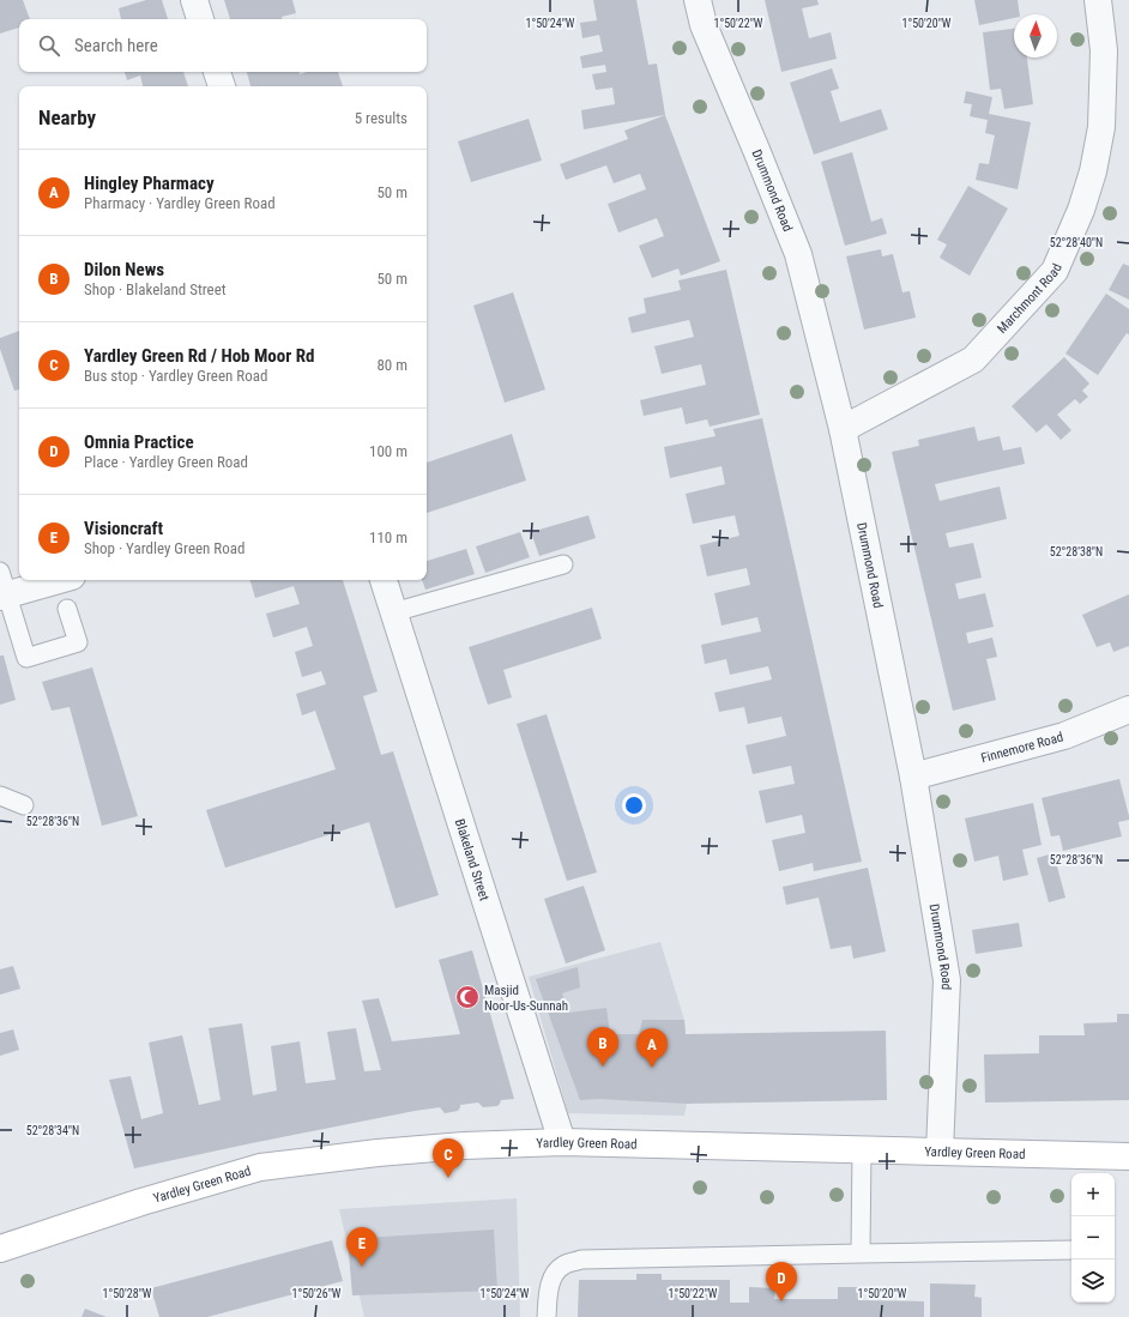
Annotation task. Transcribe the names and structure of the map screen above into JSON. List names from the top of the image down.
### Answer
{
  "streets": {
    "street": [
      "Drummond Road",
      "Marchmont Road",
      "Finnemore Road",
      "Blakeland Street",
      "Yardley Green Road"
    ]
  },
  "crossings": [
    ["Drummond Road", "Marchmont Road"],
    ["Drummond Road", "Finnemore Road"],
    ["Drummond Road", "Yardley Green Road"],
    ["Blakeland Street", "Yardley Green Road"]
  ],
  "places": {
    "mosque": ["Masjid Noor-Us-Sunnah"]
  },
  "north": "top",
  "page": {
    "search": "Search here",
    "heading": ["Nearby", "5 results"],
    "list": [
      {
        "mark": "A",
        "name": "Hingley Pharmacy",
        "note": "Pharmacy · Yardley Green Road",
        "value": "50 m"
      },
      {
        "mark": "B",
        "name": "Dilon News",
        "note": "Shop · Blakeland Street",
        "value": "50 m"
      },
      {
        "mark": "C",
        "name": "Yardley Green Rd / Hob Moor Rd",
        "note": "Bus stop · Yardley Green Road",
        "value": "80 m"
      },
      {
        "mark": "D",
        "name": "Omnia Practice",
        "note": "Place · Yardley Green Road",
        "value": "100 m"
      },
      {
        "mark": "E",
        "name": "Visioncraft",
        "note": "Shop · Yardley Green Road",
        "value": "110 m"
      }
    ],
    "pins": [
      "B",
      "A",
      "C",
      "E",
      "D"
    ],
    "map_buttons": ["+", "−"]
  },
  "coordinates": [
    "1°50'24\"W",
    "1°50'22\"W",
    "1°50'20\"W",
    "52°28'40\"N",
    "52°28'38\"N",
    "52°28'36\"N",
    "52°28'34\"N",
    "1°50'28\"W",
    "1°50'26\"W"
  ]
}
